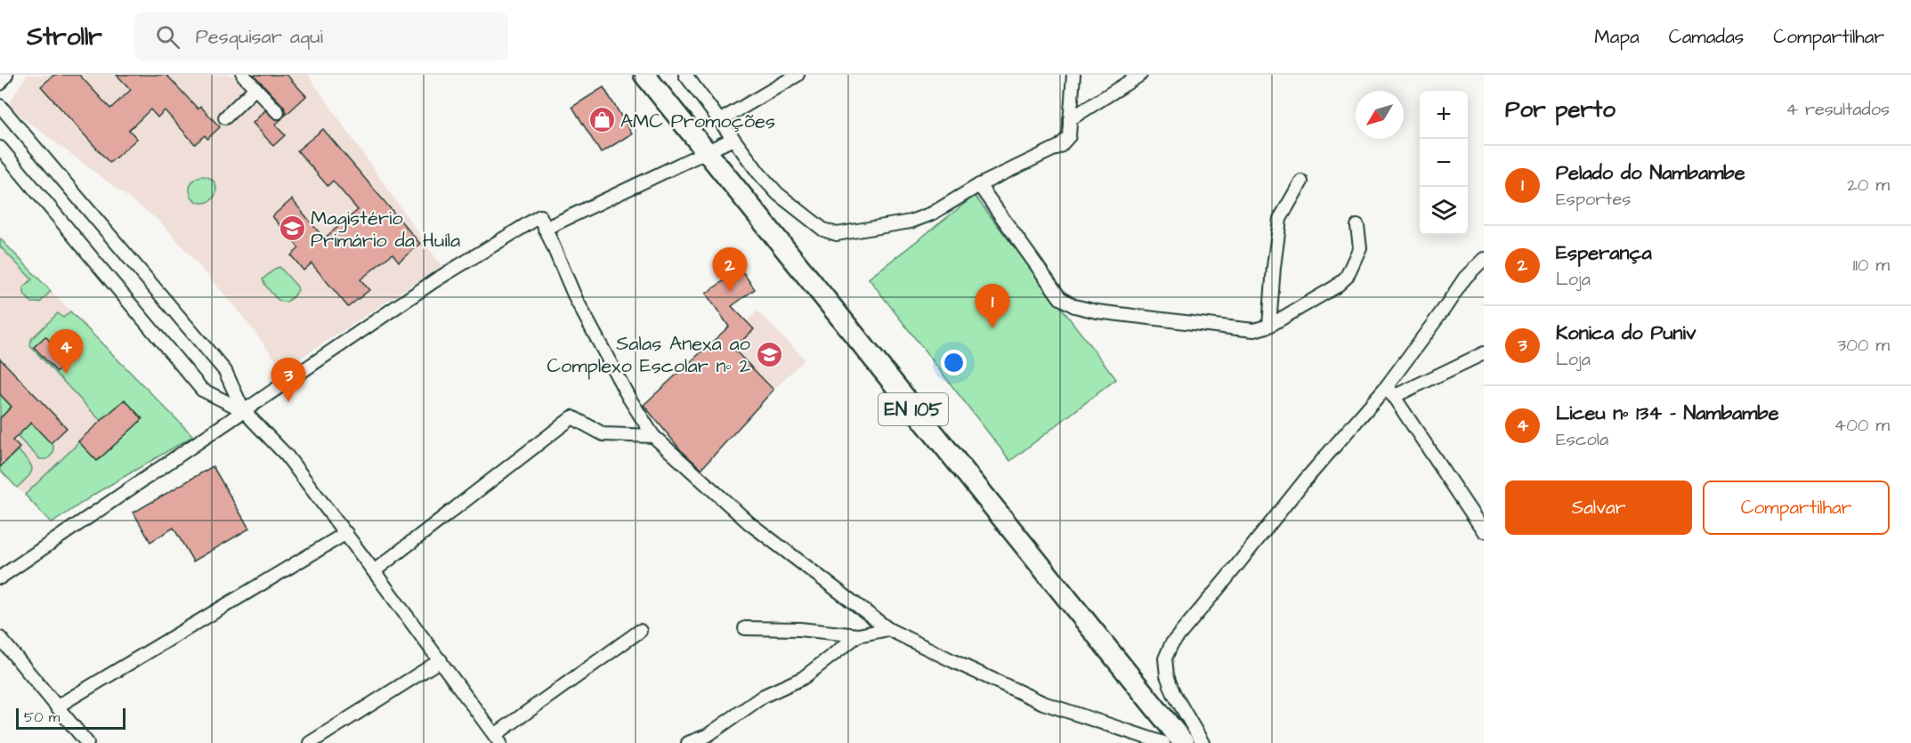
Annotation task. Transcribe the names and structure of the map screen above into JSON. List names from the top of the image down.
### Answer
{
  "streets": {
    "main road": ["EN 105"]
  },
  "places": {
    "shop": ["AMC Promoções"],
    "school or university": ["Magistério Primário da Huíla", "Salas Anexa ao Complexo Escolar nº 2"]
  },
  "scale_bar": "50 m",
  "north": "bottom left",
  "page": {
    "header": "Strollr",
    "search": "Pesquisar aqui",
    "nav": ["Mapa", "Camadas", "Compartilhar"],
    "heading": ["Por perto", "4 resultados"],
    "map_buttons": ["+", "−"],
    "list": [
      {
        "mark": "1",
        "name": "Pelado do Nambambe",
        "note": "Esportes",
        "value": "20 m"
      },
      {
        "mark": "2",
        "name": "Esperança",
        "note": "Loja",
        "value": "110 m"
      },
      {
        "mark": "3",
        "name": "Konica do Puniv",
        "note": "Loja",
        "value": "300 m"
      },
      {
        "mark": "4",
        "name": "Liceu nº 134 - Nambambe",
        "note": "Escola",
        "value": "400 m"
      }
    ],
    "pins": [
      "2",
      "1",
      "4",
      "3"
    ],
    "buttons": ["Salvar", "Compartilhar"],
    "scale": "50 m"
  }
}
